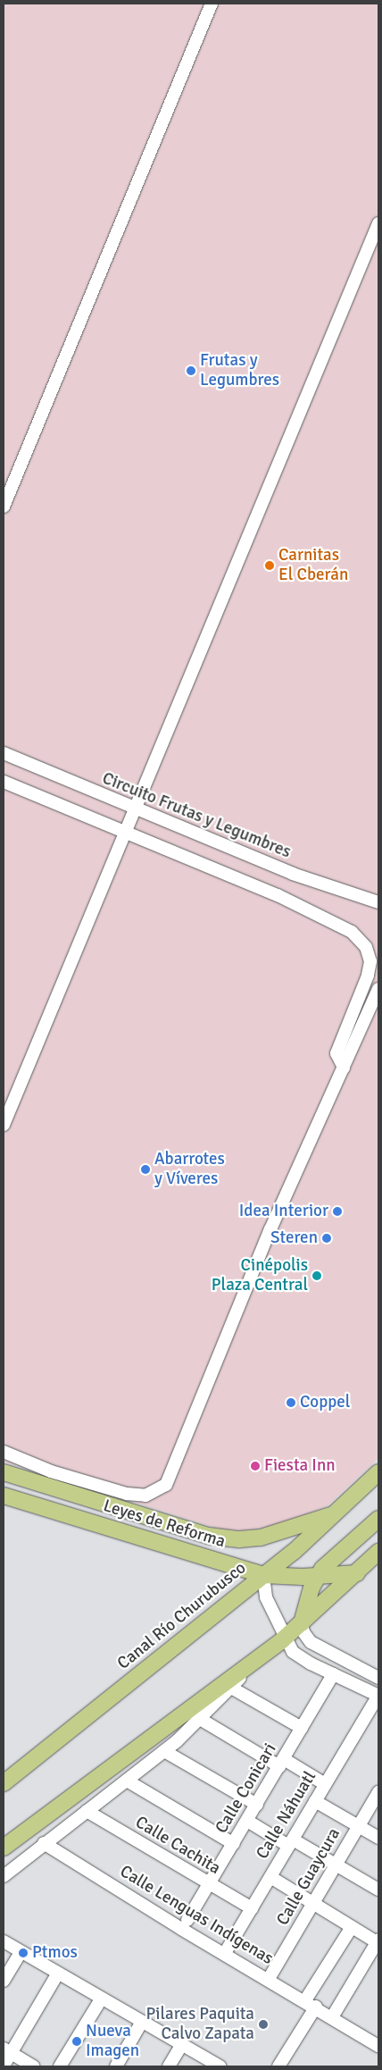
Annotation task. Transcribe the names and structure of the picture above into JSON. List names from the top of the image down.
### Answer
{
  "streets": {
    "main road": ["Leyes de Reforma", "Canal Río Churubusco"],
    "street": [
      "Circuito Frutas y Legumbres",
      "Calle Conicari",
      "Calle Náhuatl",
      "Calle Cachita",
      "Calle Guaycura",
      "Calle Lenguas Indígenas"
    ]
  },
  "crossings": [
    ["Leyes de Reforma", "Canal Río Churubusco"],
    ["Calle Conicari", "Calle Cachita"],
    ["Calle Náhuatl", "Calle Cachita"],
    ["Calle Náhuatl", "Calle Lenguas Indígenas"],
    ["Calle Guaycura", "Calle Lenguas Indígenas"]
  ],
  "places": [
    "Frutas y Legumbres",
    "Carnitas El Cberán",
    "Abarrotes y Víveres",
    "Idea Interior",
    "Steren",
    "Cinépolis Plaza Central",
    "Coppel",
    "Fiesta Inn",
    "Ptmos",
    "Pilares Paquita Calvo Zapata",
    "Nueva Imagen"
  ]
}
